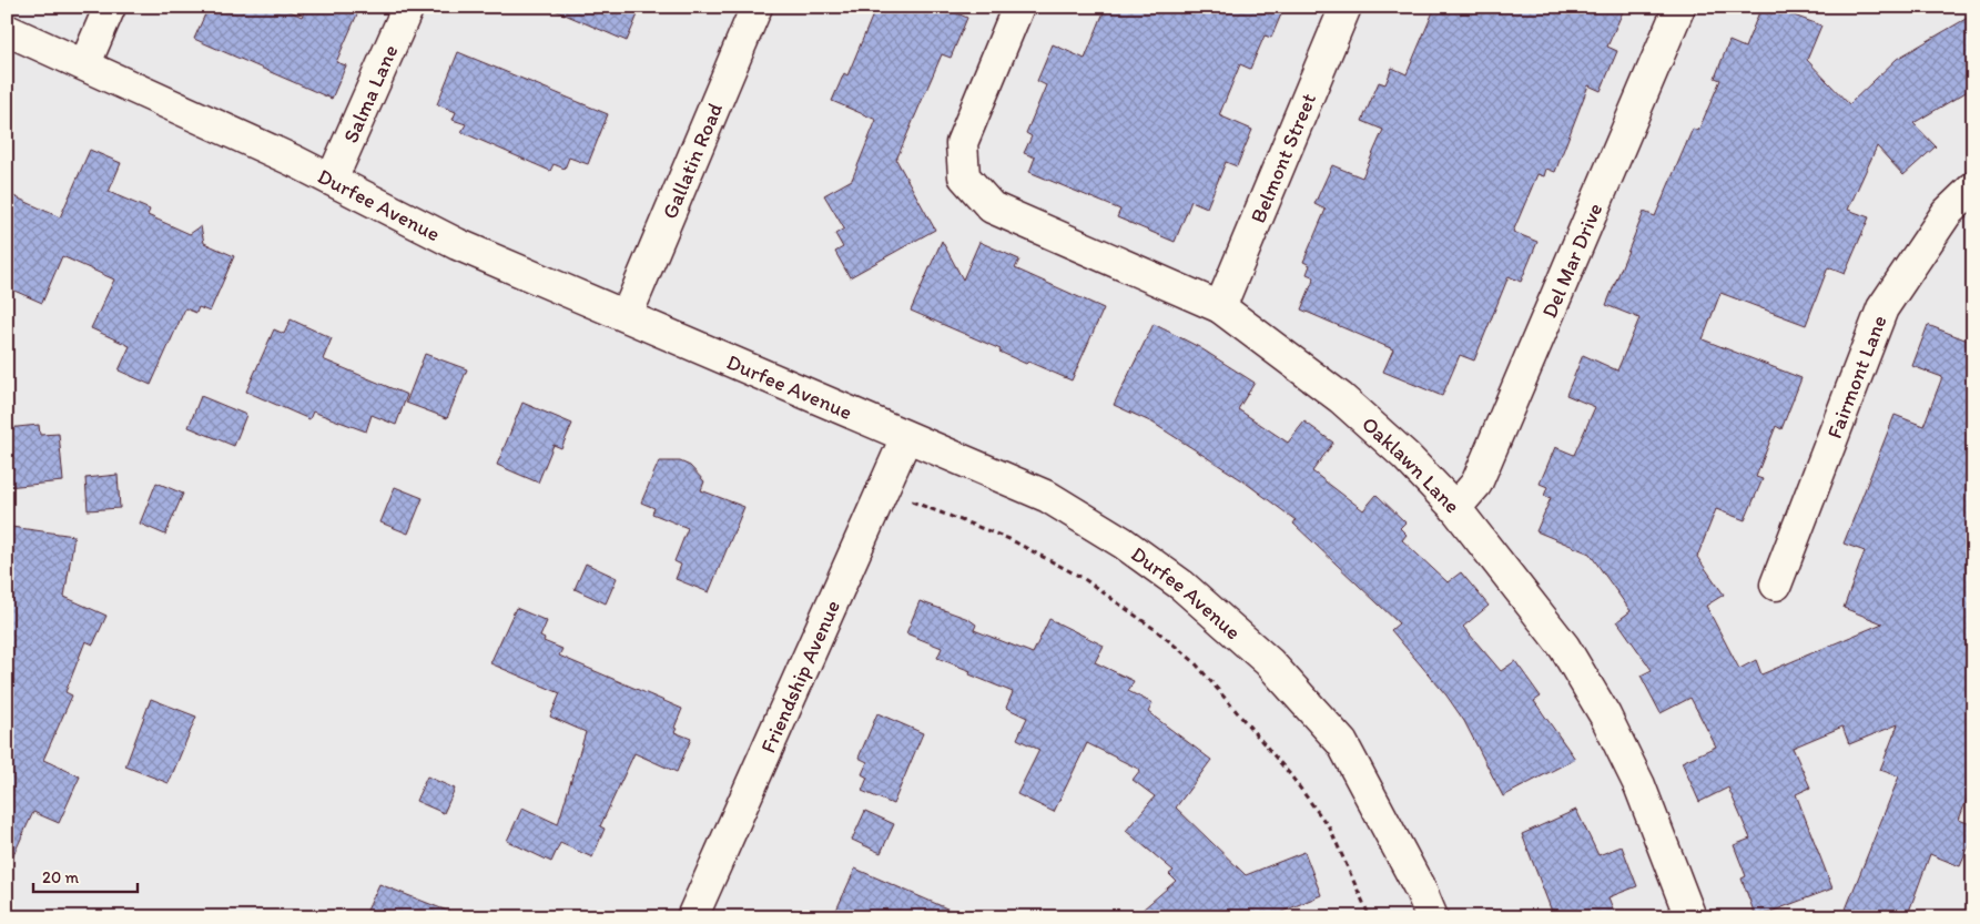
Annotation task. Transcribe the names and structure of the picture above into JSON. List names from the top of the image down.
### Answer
{
  "streets": {
    "street": [
      "Salma Lane",
      "Belmont Street",
      "Gallatin Road",
      "Durfee Avenue",
      "Del Mar Drive",
      "Fairmont Lane",
      "Oaklawn Lane",
      "Friendship Avenue"
    ]
  },
  "crossings": [
    ["Salma Lane", "Durfee Avenue"],
    ["Belmont Street", "Oaklawn Lane"],
    ["Gallatin Road", "Durfee Avenue"],
    ["Durfee Avenue", "Friendship Avenue"],
    ["Del Mar Drive", "Oaklawn Lane"]
  ],
  "scale_bar": "20 m"
}
